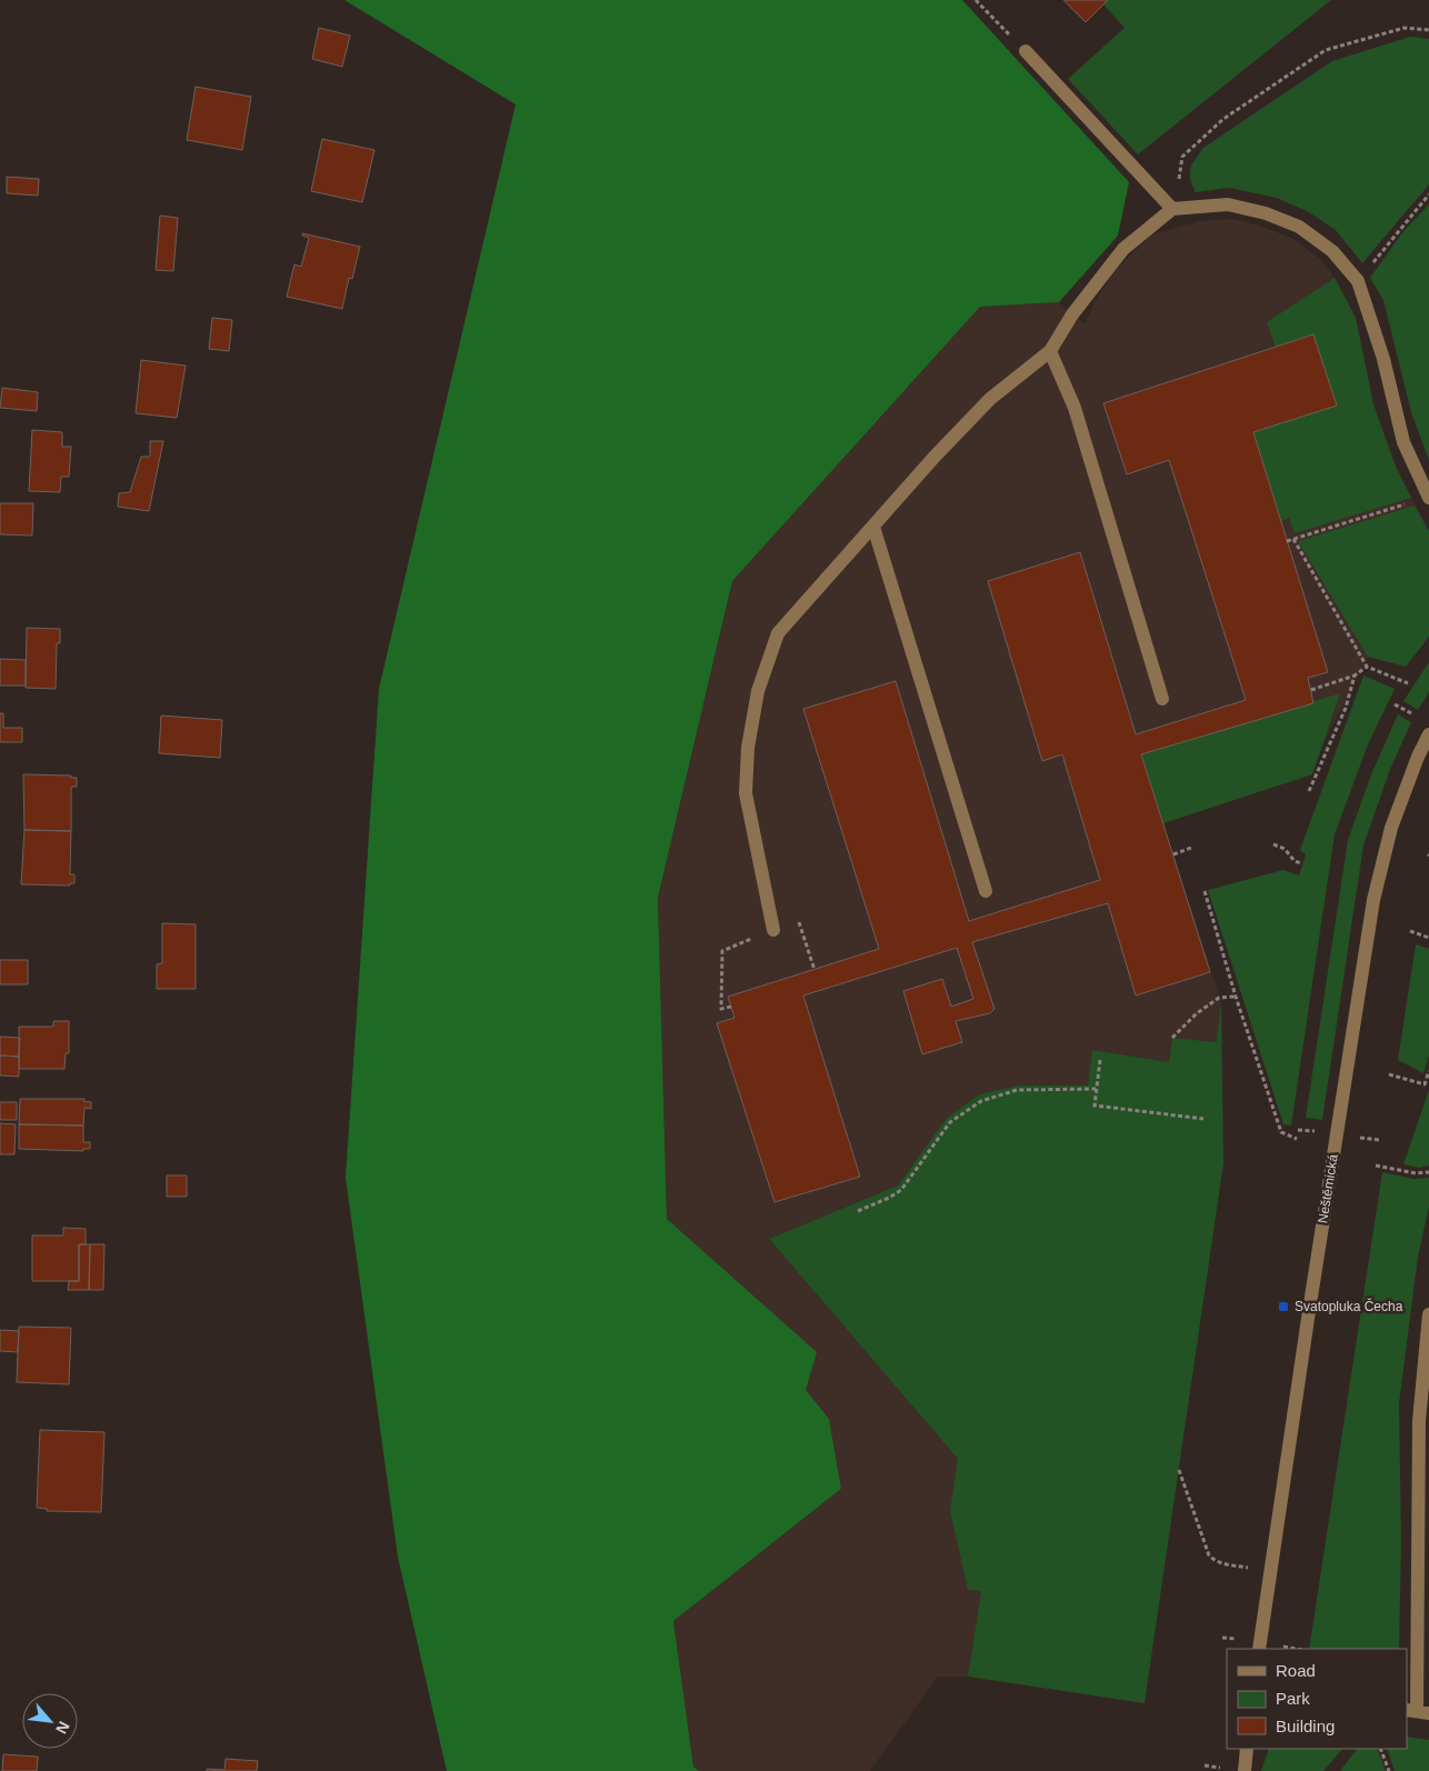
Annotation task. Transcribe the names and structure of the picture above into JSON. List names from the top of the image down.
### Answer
{
  "streets": {
    "street": ["Neštěmická"]
  },
  "places": {
    "transit": ["Svatopluka Čecha"]
  },
  "legend": ["Road", "Park", "Building"],
  "north": "bottom right"
}
